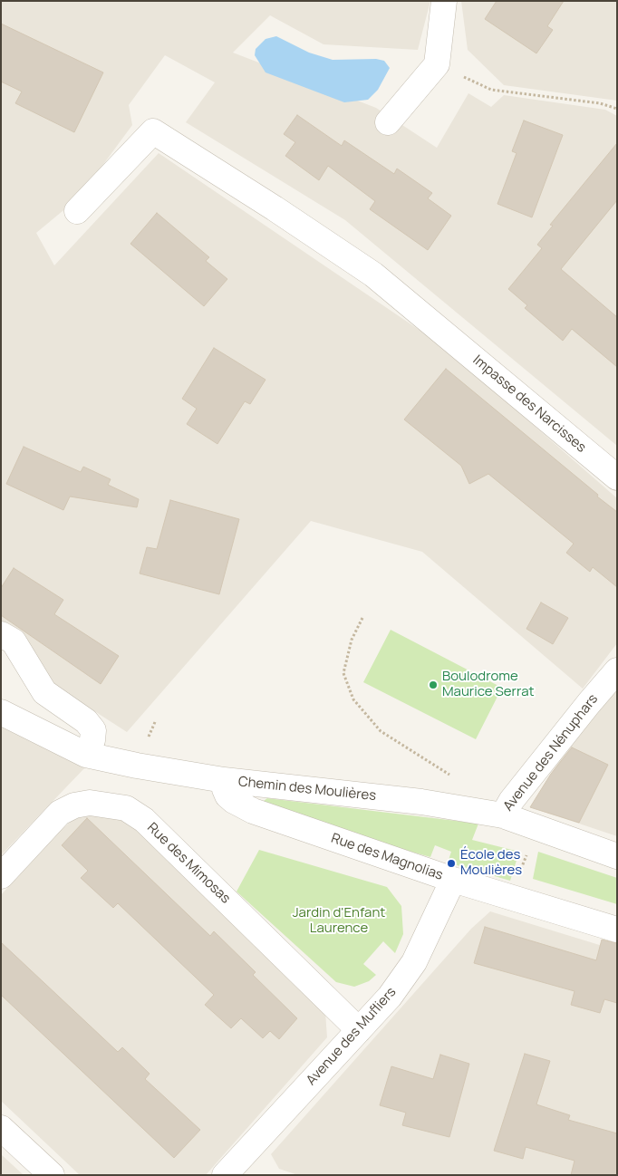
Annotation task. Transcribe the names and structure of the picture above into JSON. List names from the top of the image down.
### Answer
{
  "streets": {
    "street": [
      "Impasse des Narcisses",
      "Avenue des Nénuphars",
      "Chemin des Moulières",
      "Rue des Magnolias",
      "Rue des Mimosas",
      "Avenue des Mufliers"
    ]
  },
  "crossings": [
    ["Avenue des Nénuphars", "Chemin des Moulières"],
    ["Chemin des Moulières", "Rue des Magnolias"],
    ["Rue des Magnolias", "Avenue des Mufliers"],
    ["Rue des Mimosas", "Avenue des Mufliers"]
  ],
  "parks": ["Jardin d'Enfant Laurence"],
  "places": ["Boulodrome Maurice Serrat", "École des Moulières"]
}
